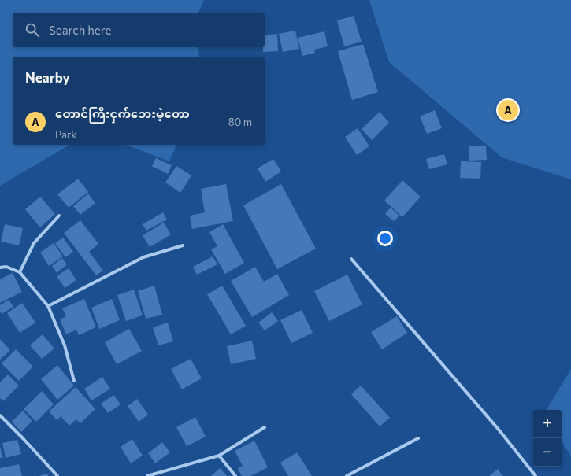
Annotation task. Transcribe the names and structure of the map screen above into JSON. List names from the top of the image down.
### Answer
{
  "page": {
    "search": "Search here",
    "heading": "Nearby",
    "list": [
      {
        "mark": "A",
        "name": "တောင်ကြီးငှက်ဘေးမဲ့တော",
        "note": "Park",
        "value": "80 m"
      }
    ],
    "pins": "A",
    "map_buttons": ["+", "−"]
  }
}
